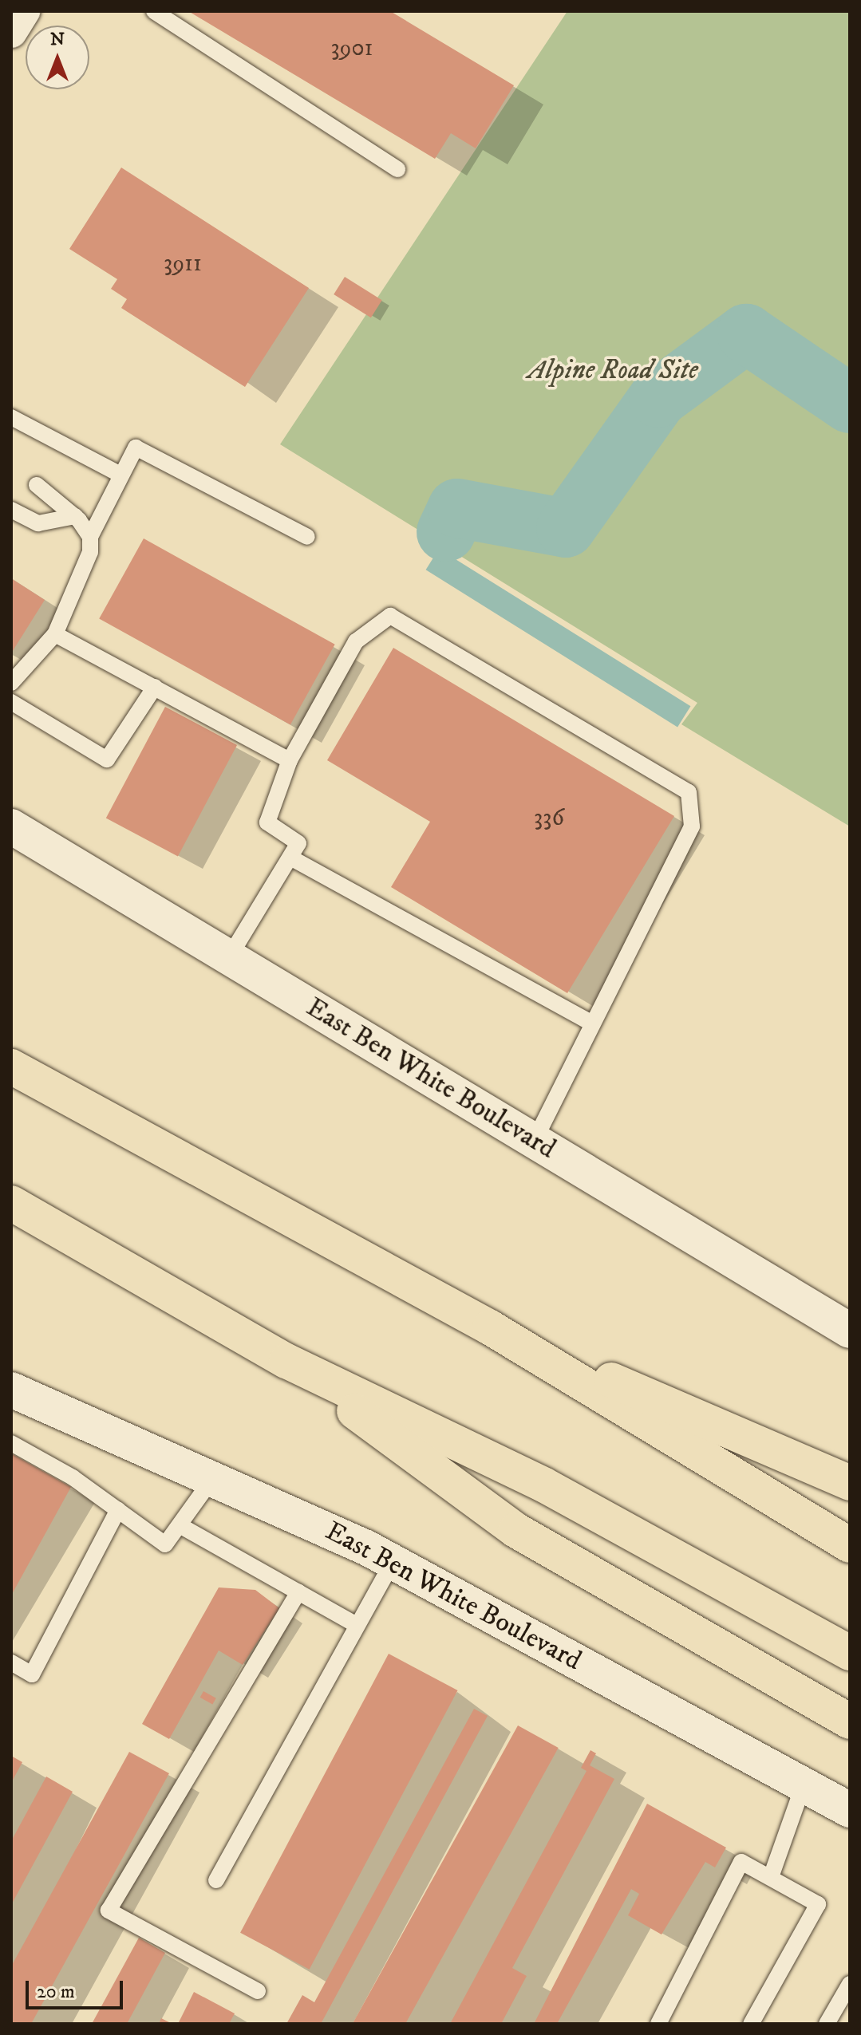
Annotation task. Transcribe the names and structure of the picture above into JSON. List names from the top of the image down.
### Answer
{
  "streets": {
    "main road": ["East Ben White Boulevard"]
  },
  "parks": ["Alpine Road Site"],
  "house_numbers": ["3901", "3911", "336"],
  "scale_bar": "20 m",
  "north": "top"
}
